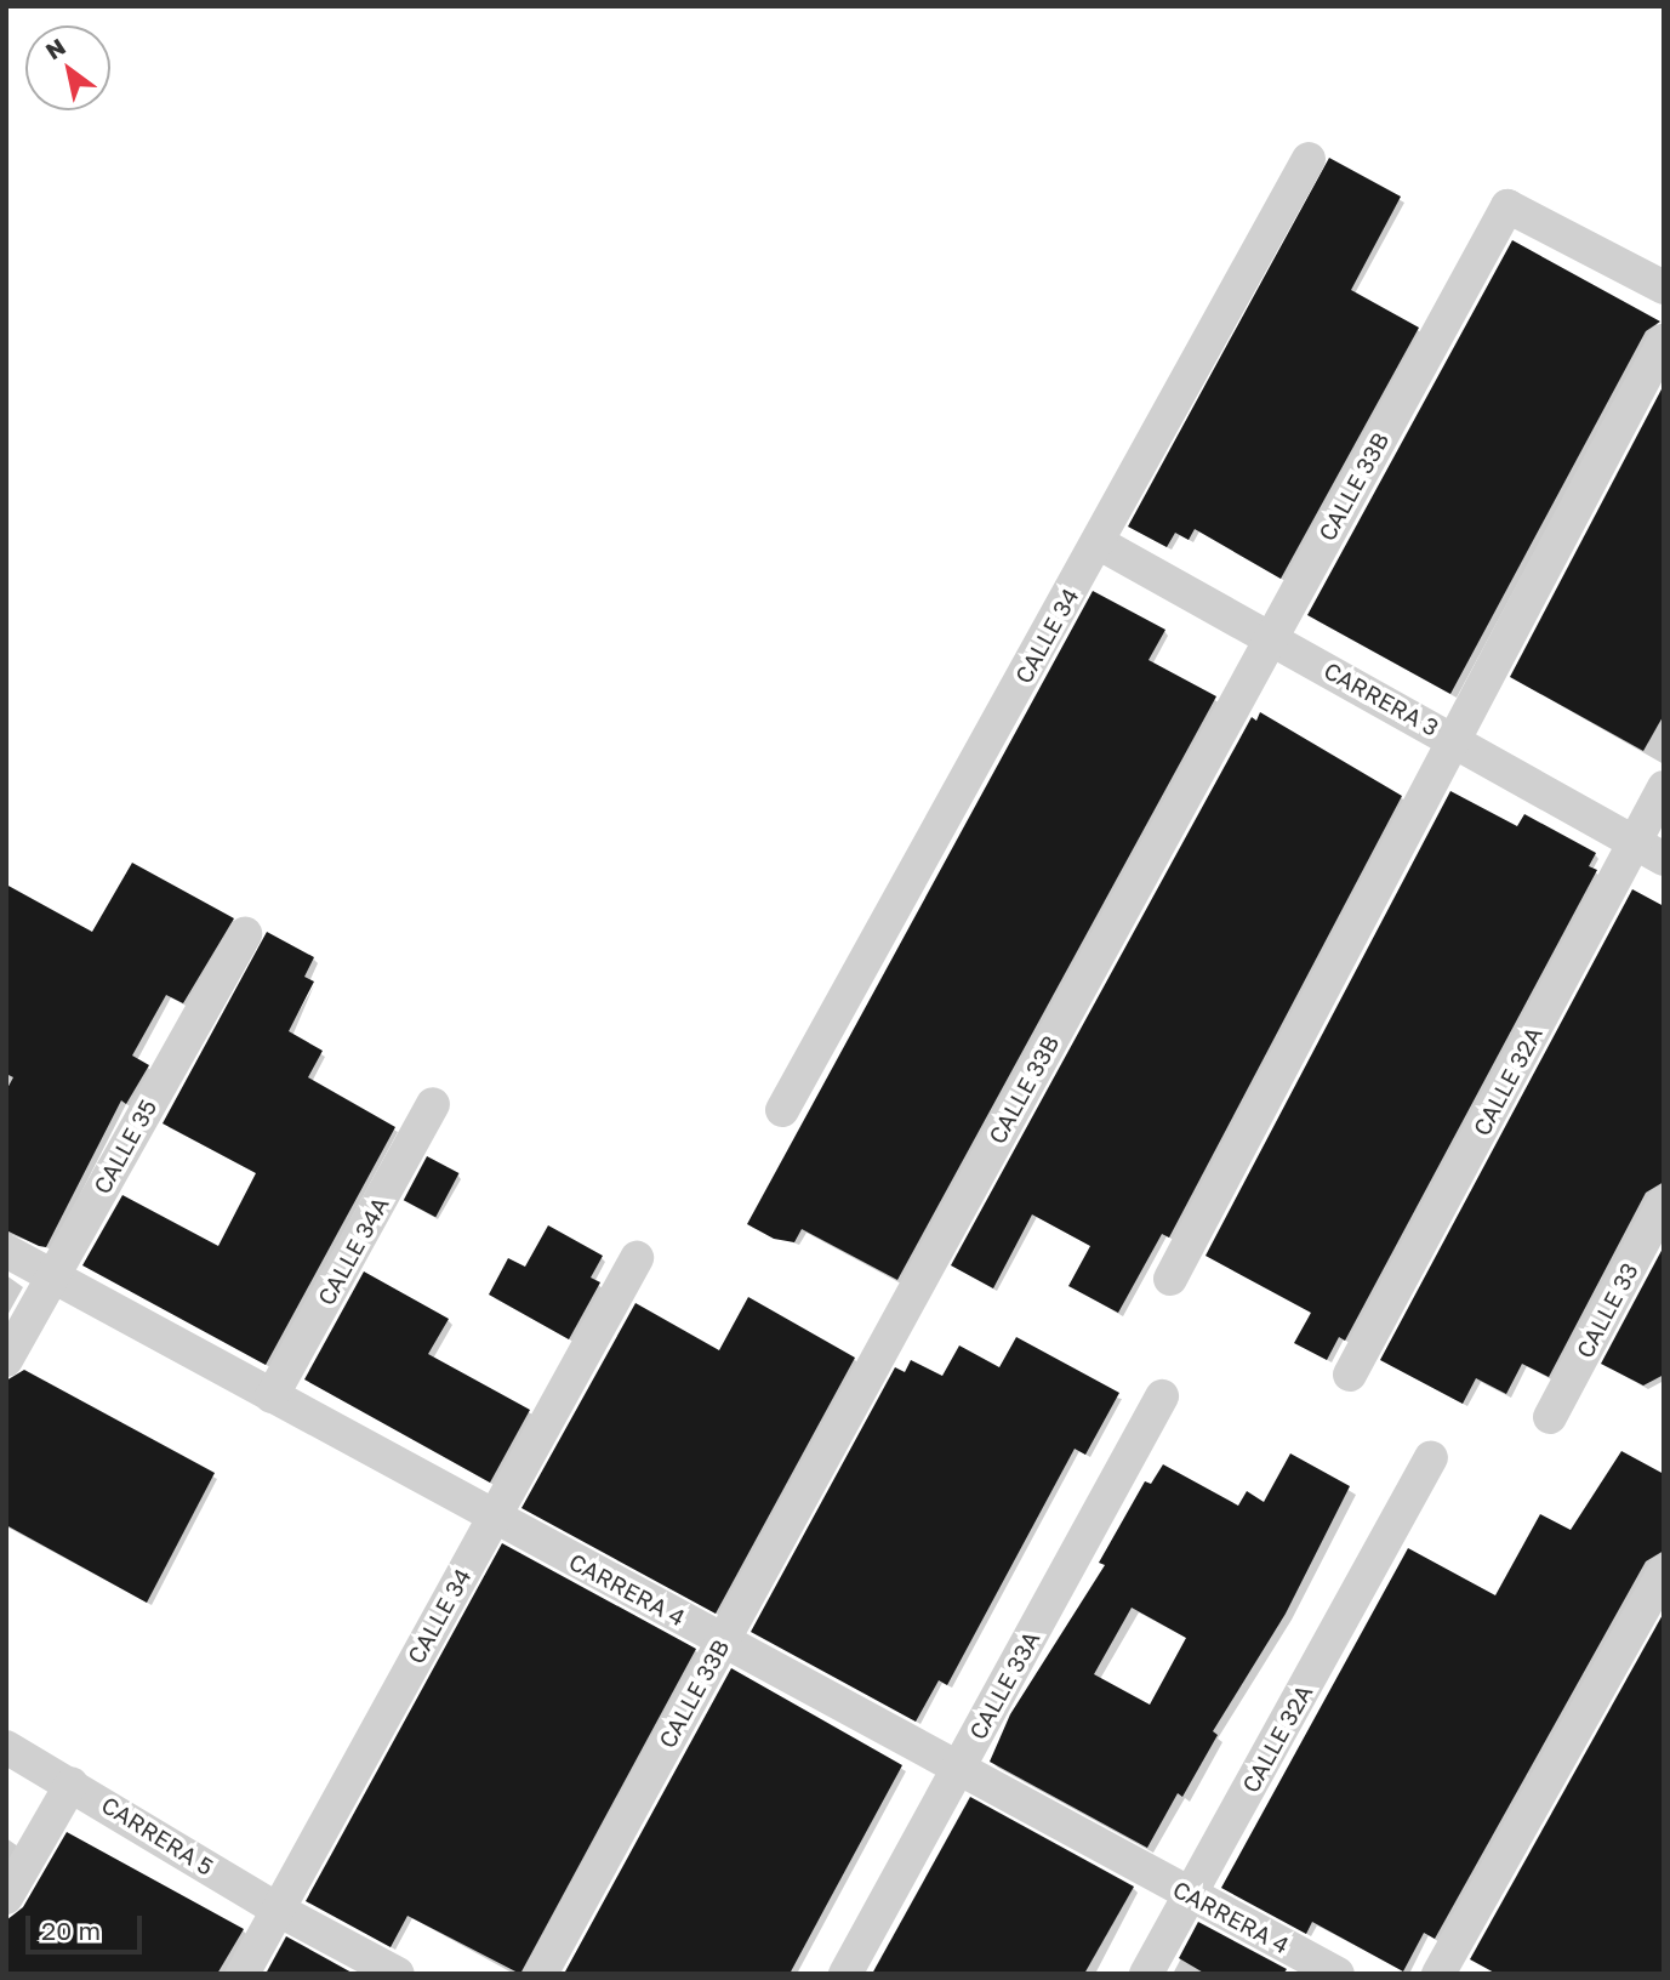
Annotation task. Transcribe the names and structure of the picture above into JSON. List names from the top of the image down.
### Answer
{
  "streets": {
    "street": [
      "CALLE 33B",
      "CALLE 34",
      "CARRERA 3",
      "CALLE 32A",
      "CALLE 35",
      "CALLE 34A",
      "CALLE 33",
      "CARRERA 4",
      "CALLE 33A",
      "CARRERA 5"
    ]
  },
  "crossings": [
    ["CALLE 33B", "CARRERA 3"],
    ["CALLE 33B", "CARRERA 4"],
    ["CALLE 34", "CARRERA 3"],
    ["CALLE 34", "CARRERA 4"],
    ["CALLE 34", "CARRERA 5"],
    ["CARRERA 3", "CALLE 32A"],
    ["CALLE 32A", "CARRERA 4"],
    ["CALLE 35", "CARRERA 4"],
    ["CALLE 34A", "CARRERA 4"],
    ["CARRERA 4", "CALLE 33A"]
  ],
  "scale_bar": "20 m",
  "north": "top left"
}
